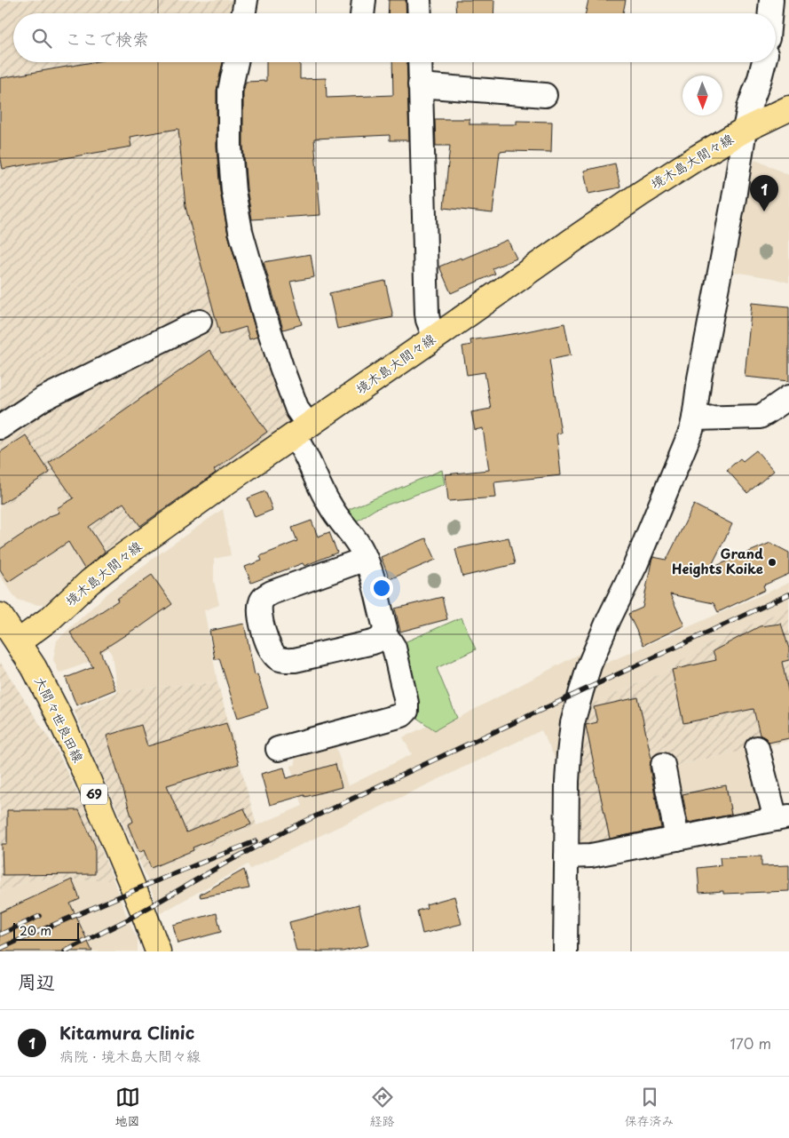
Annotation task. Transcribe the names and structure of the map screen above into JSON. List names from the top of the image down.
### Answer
{
  "streets": {
    "main road": ["境木島大間々線", "大間々世良田線", "69"]
  },
  "crossings": [
    ["境木島大間々線", "大間々世良田線"]
  ],
  "places": ["Grand Heights Koike"],
  "scale_bar": "20 m",
  "north": "bottom",
  "page": {
    "search": "ここで検索",
    "pins": "1",
    "scale": "20 m",
    "heading": "周辺",
    "list": [
      {
        "mark": "1",
        "name": "Kitamura Clinic",
        "note": "病院 · 境木島大間々線",
        "value": "170 m"
      }
    ],
    "nav": ["地図", "経路", "保存済み"]
  }
}
